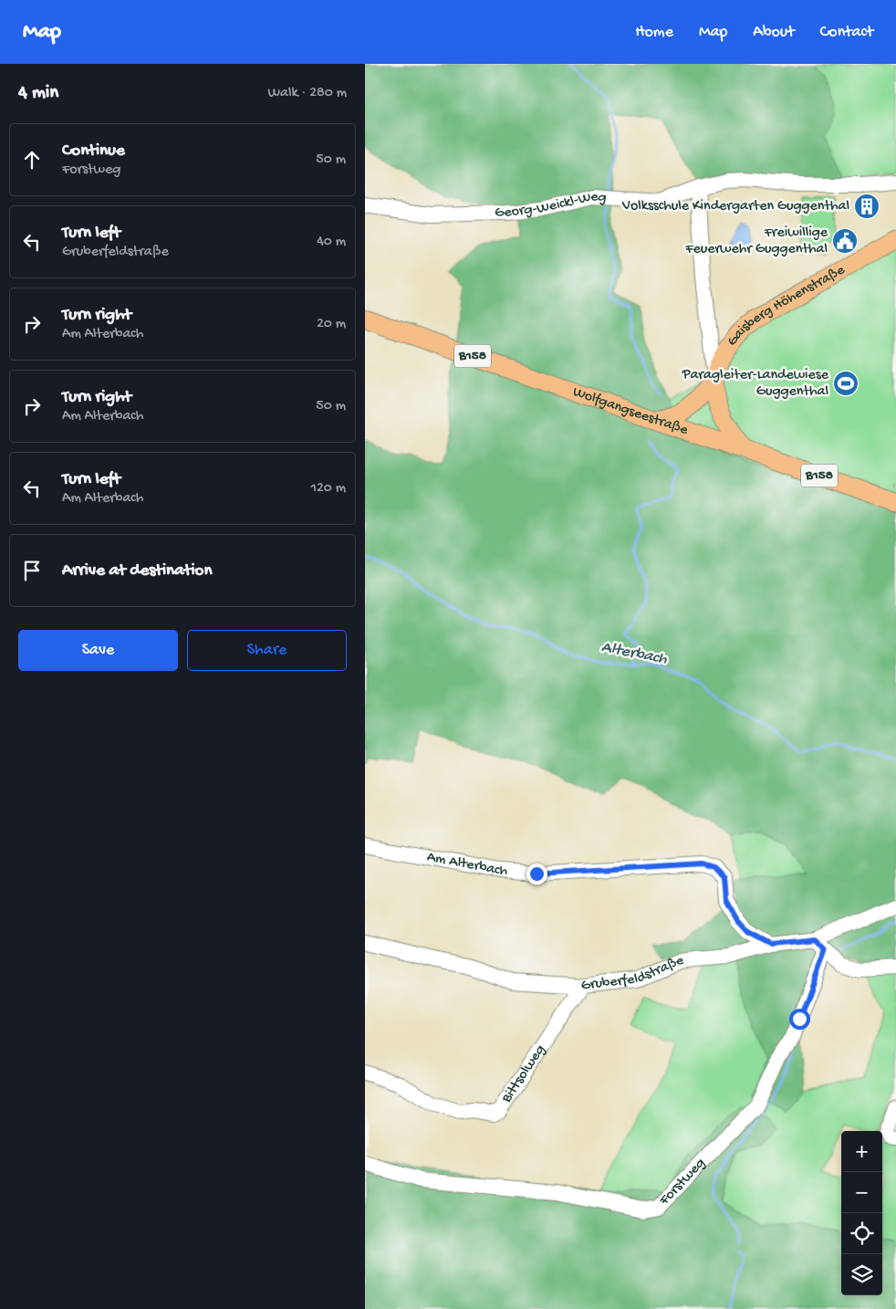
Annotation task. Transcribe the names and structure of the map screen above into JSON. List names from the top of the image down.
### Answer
{
  "streets": {
    "main road": ["Gaisberg Höhenstraße", "B158", "Wolfgangseestraße"],
    "street": [
      "Georg-Weickl-Weg",
      "Am Alterbach",
      "Gruberfeldstraße",
      "Bittsolweg",
      "Forstweg"
    ]
  },
  "crossings": [
    ["Am Alterbach", "Gruberfeldstraße"],
    ["Gruberfeldstraße", "Bittsolweg"],
    ["Gruberfeldstraße", "Forstweg"]
  ],
  "water": ["Alterbach"],
  "places": {
    "building": ["Volksschule Kindergarten Guggenthal"],
    "public building": ["Freiwillige Feuerwehr Guggenthal"],
    "sports": ["Paragleiter-Landewiese Guggenthal"]
  },
  "page": {
    "header": "Map",
    "nav": [
      "Home",
      "Map",
      "About",
      "Contact"
    ],
    "heading": ["4 min", "Walk · 280 m"],
    "list": [
      ["Continue", "Forstweg", "50 m"],
      ["Turn left", "Gruberfeldstraße", "40 m"],
      ["Turn right", "Am Alterbach", "20 m"],
      ["Turn right", "Am Alterbach", "50 m"],
      ["Turn left", "Am Alterbach", "120 m"],
      "Arrive at destination"
    ],
    "buttons": ["Save", "Share"],
    "map_buttons": ["+", "−"]
  }
}
